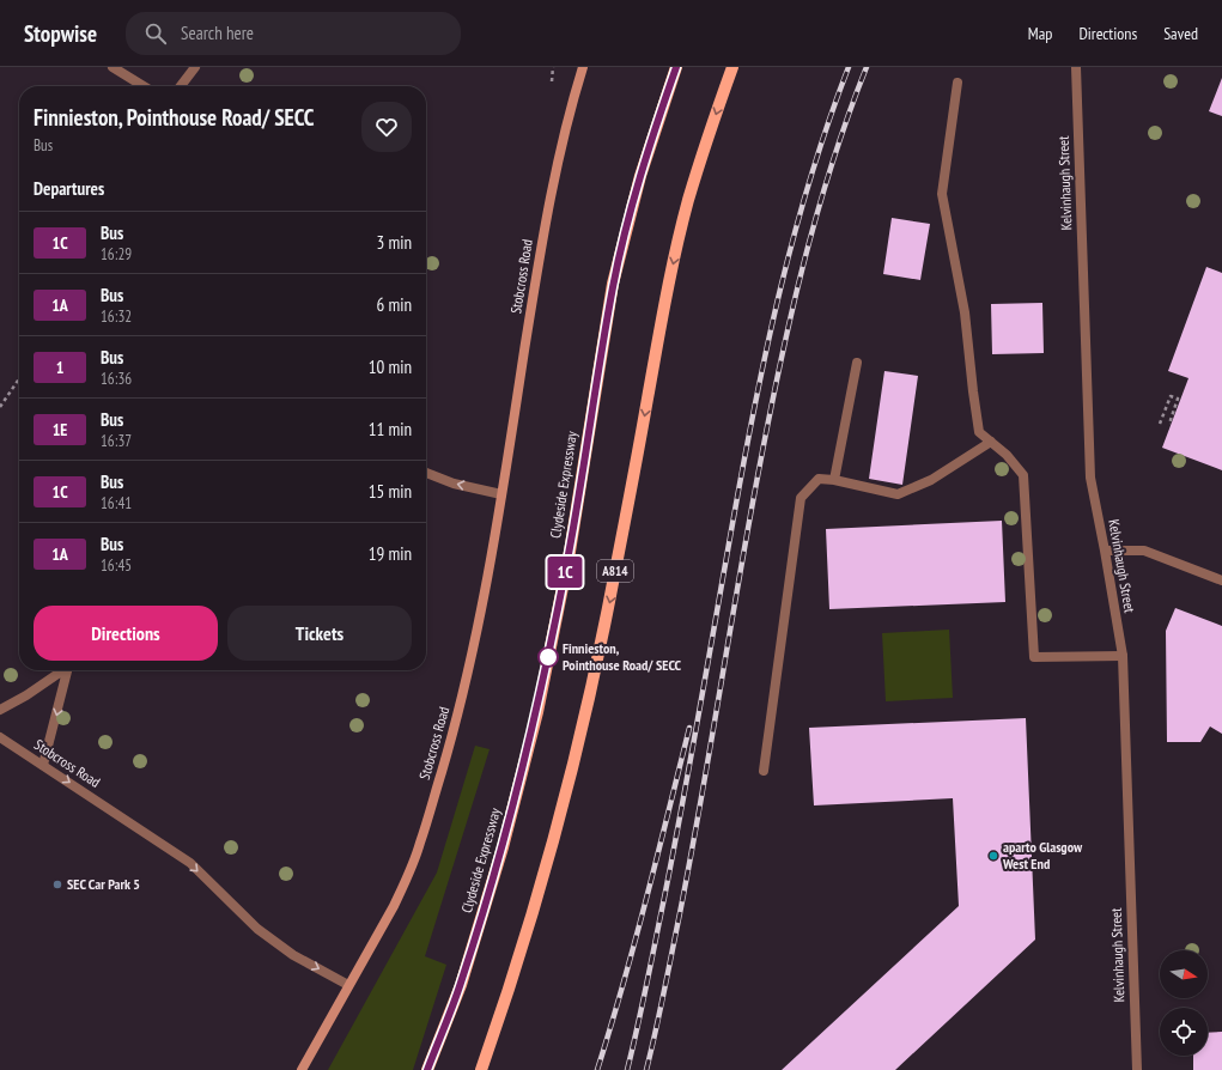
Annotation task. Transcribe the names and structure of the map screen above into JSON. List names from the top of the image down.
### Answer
{
  "streets": {
    "main road": ["Clydeside Expressway", "A814"],
    "street": ["Kelvinhaugh Street", "Stobcross Road"]
  },
  "places": ["Finnieston, Pointhouse Road/ SECC", "aparto Glasgow West End", "SEC Car Park 5"],
  "lines": ["bus line 1C"],
  "north": "right",
  "page": {
    "header": "Stopwise",
    "search": "Search here",
    "nav": ["Map", "Directions", "Saved"],
    "on_map": "1C",
    "heading": [
      ["Finnieston, Pointhouse Road/ SECC", "Bus"],
      "Departures"
    ],
    "list": [
      {
        "mark": "1C",
        "name": "Bus",
        "note": "16:29",
        "value": "3 min"
      },
      {
        "mark": "1A",
        "name": "Bus",
        "note": "16:32",
        "value": "6 min"
      },
      {
        "mark": "1",
        "name": "Bus",
        "note": "16:36",
        "value": "10 min"
      },
      {
        "mark": "1E",
        "name": "Bus",
        "note": "16:37",
        "value": "11 min"
      },
      {
        "mark": "1C",
        "name": "Bus",
        "note": "16:41",
        "value": "15 min"
      },
      {
        "mark": "1A",
        "name": "Bus",
        "note": "16:45",
        "value": "19 min"
      }
    ],
    "buttons": ["Directions", "Tickets"]
  }
}
